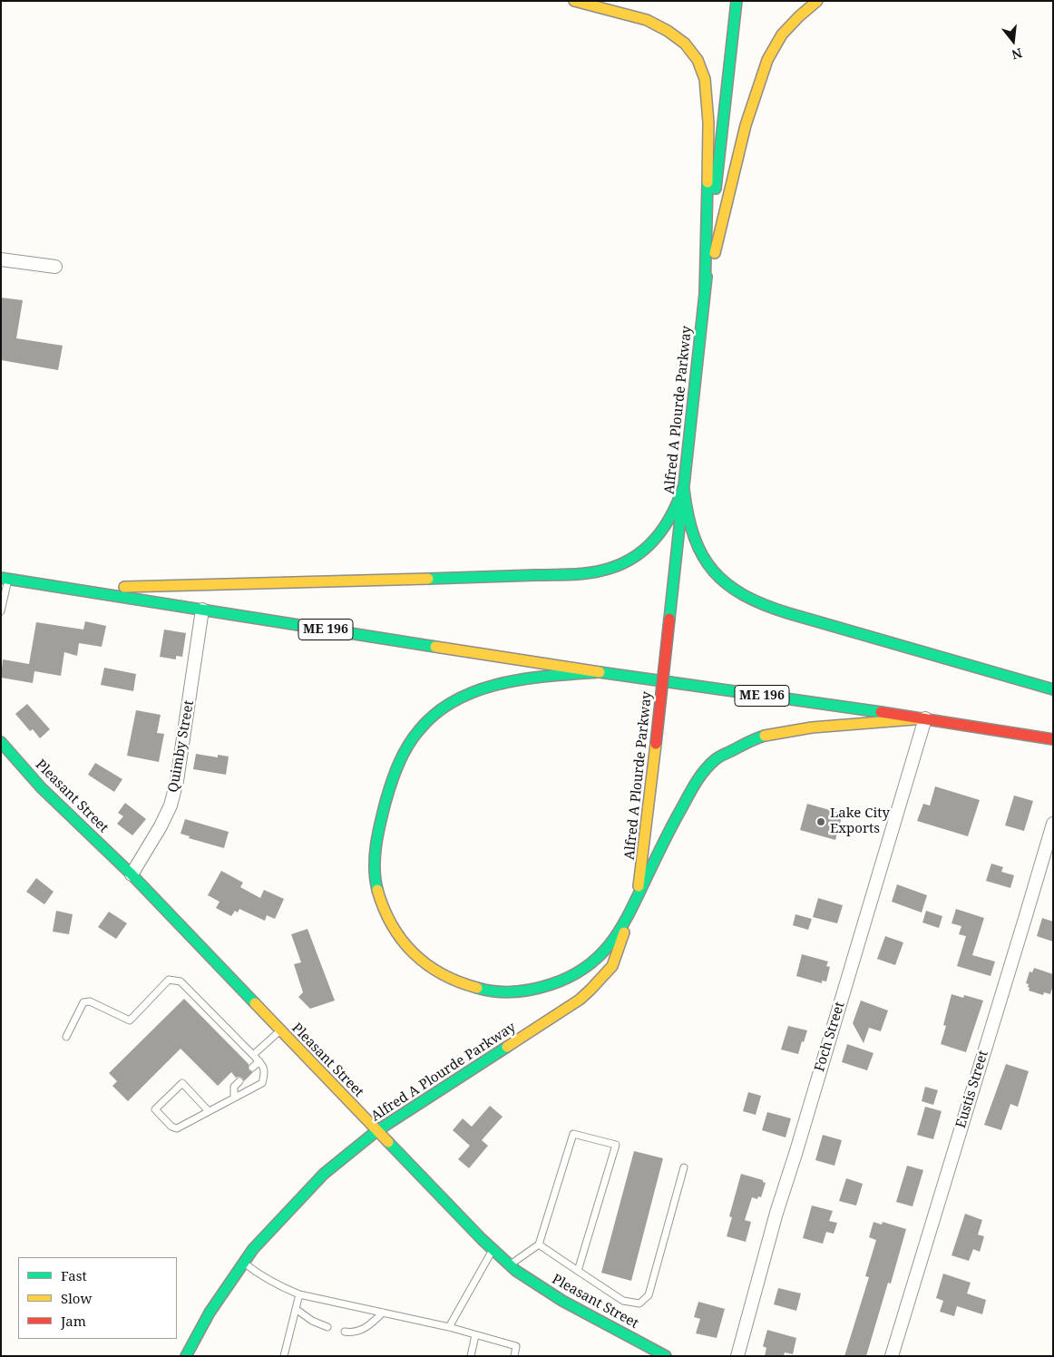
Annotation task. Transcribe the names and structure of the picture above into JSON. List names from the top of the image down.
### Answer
{
  "streets": {
    "main road": ["Alfred A Plourde Parkway", "ME 196", "Pleasant Street"],
    "street": ["Quimby Street", "Foch Street", "Eustis Street"]
  },
  "crossings": [
    ["Alfred A Plourde Parkway", "Pleasant Street"],
    ["ME 196", "Quimby Street"],
    ["ME 196", "Foch Street"],
    ["Quimby Street", "Pleasant Street"]
  ],
  "places": ["Lake City Exports"],
  "legend": ["Fast", "Slow", "Jam"],
  "north": "bottom"
}
